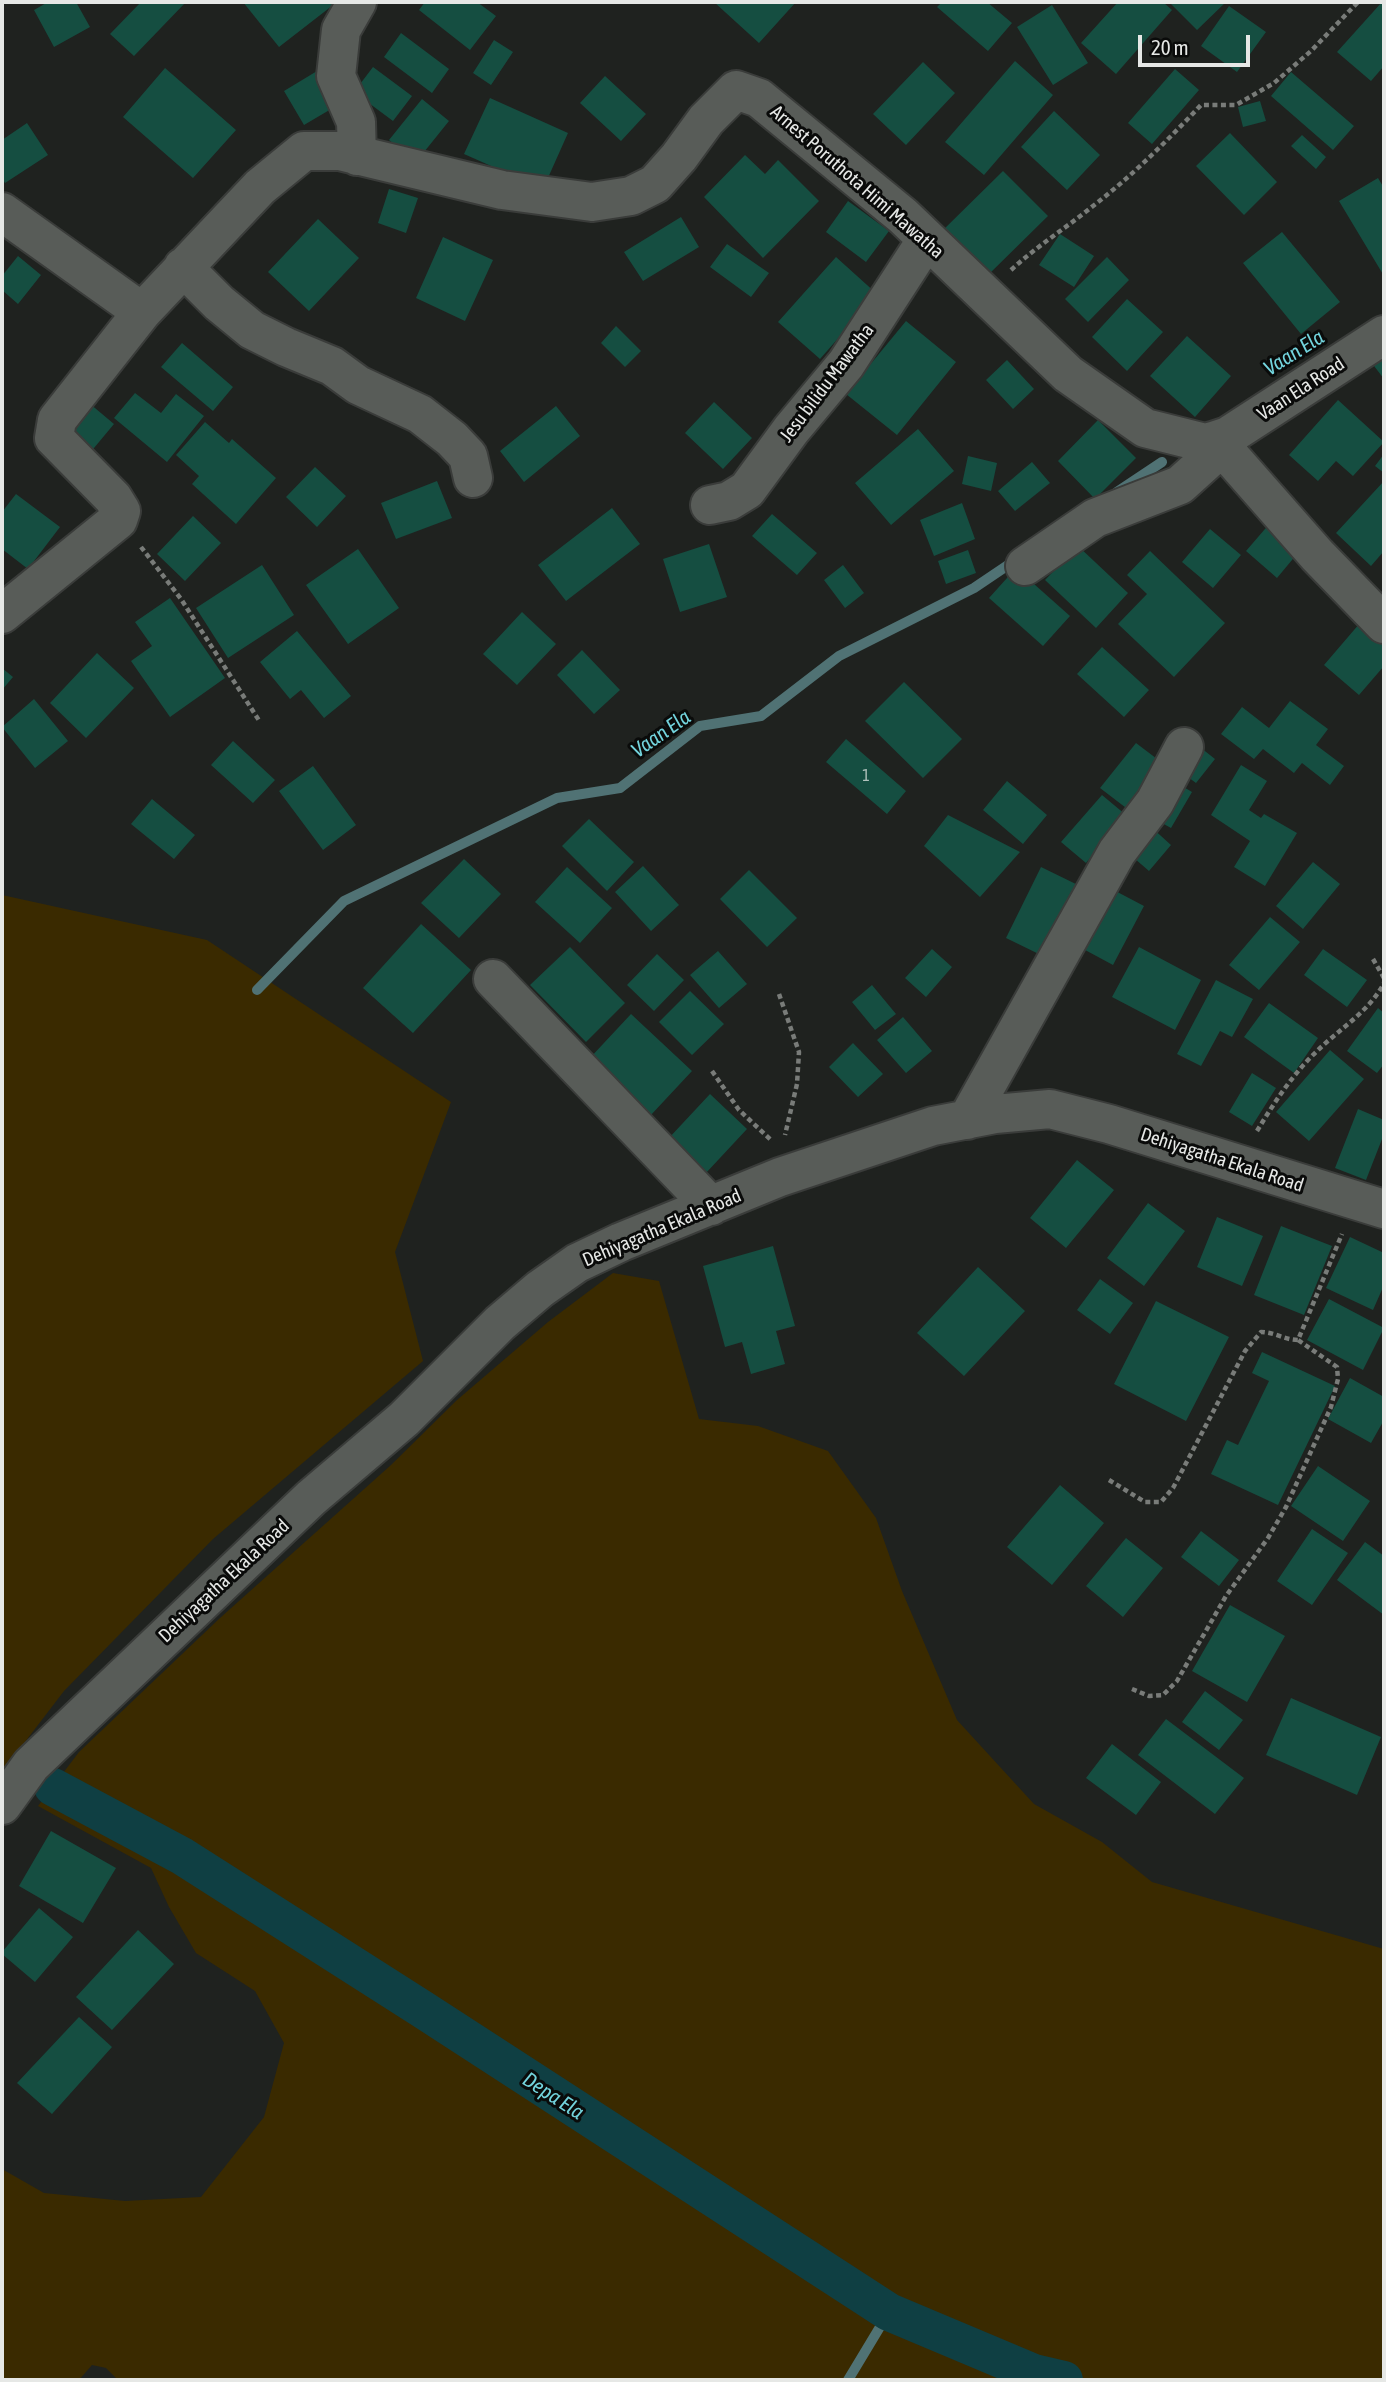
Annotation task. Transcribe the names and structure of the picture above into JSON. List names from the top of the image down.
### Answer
{
  "streets": {
    "street": [
      "Arnest Poruthota Himi Mawatha",
      "Jesu bilidu Mawatha",
      "Vaan Ela Road",
      "Dehiyagatha Ekala Road"
    ]
  },
  "crossings": [
    ["Arnest Poruthota Himi Mawatha", "Jesu bilidu Mawatha"],
    ["Arnest Poruthota Himi Mawatha", "Vaan Ela Road"]
  ],
  "water": ["Vaan Ela", "Depa Ela"],
  "house_numbers": ["1"],
  "scale_bar": "20 m"
}
